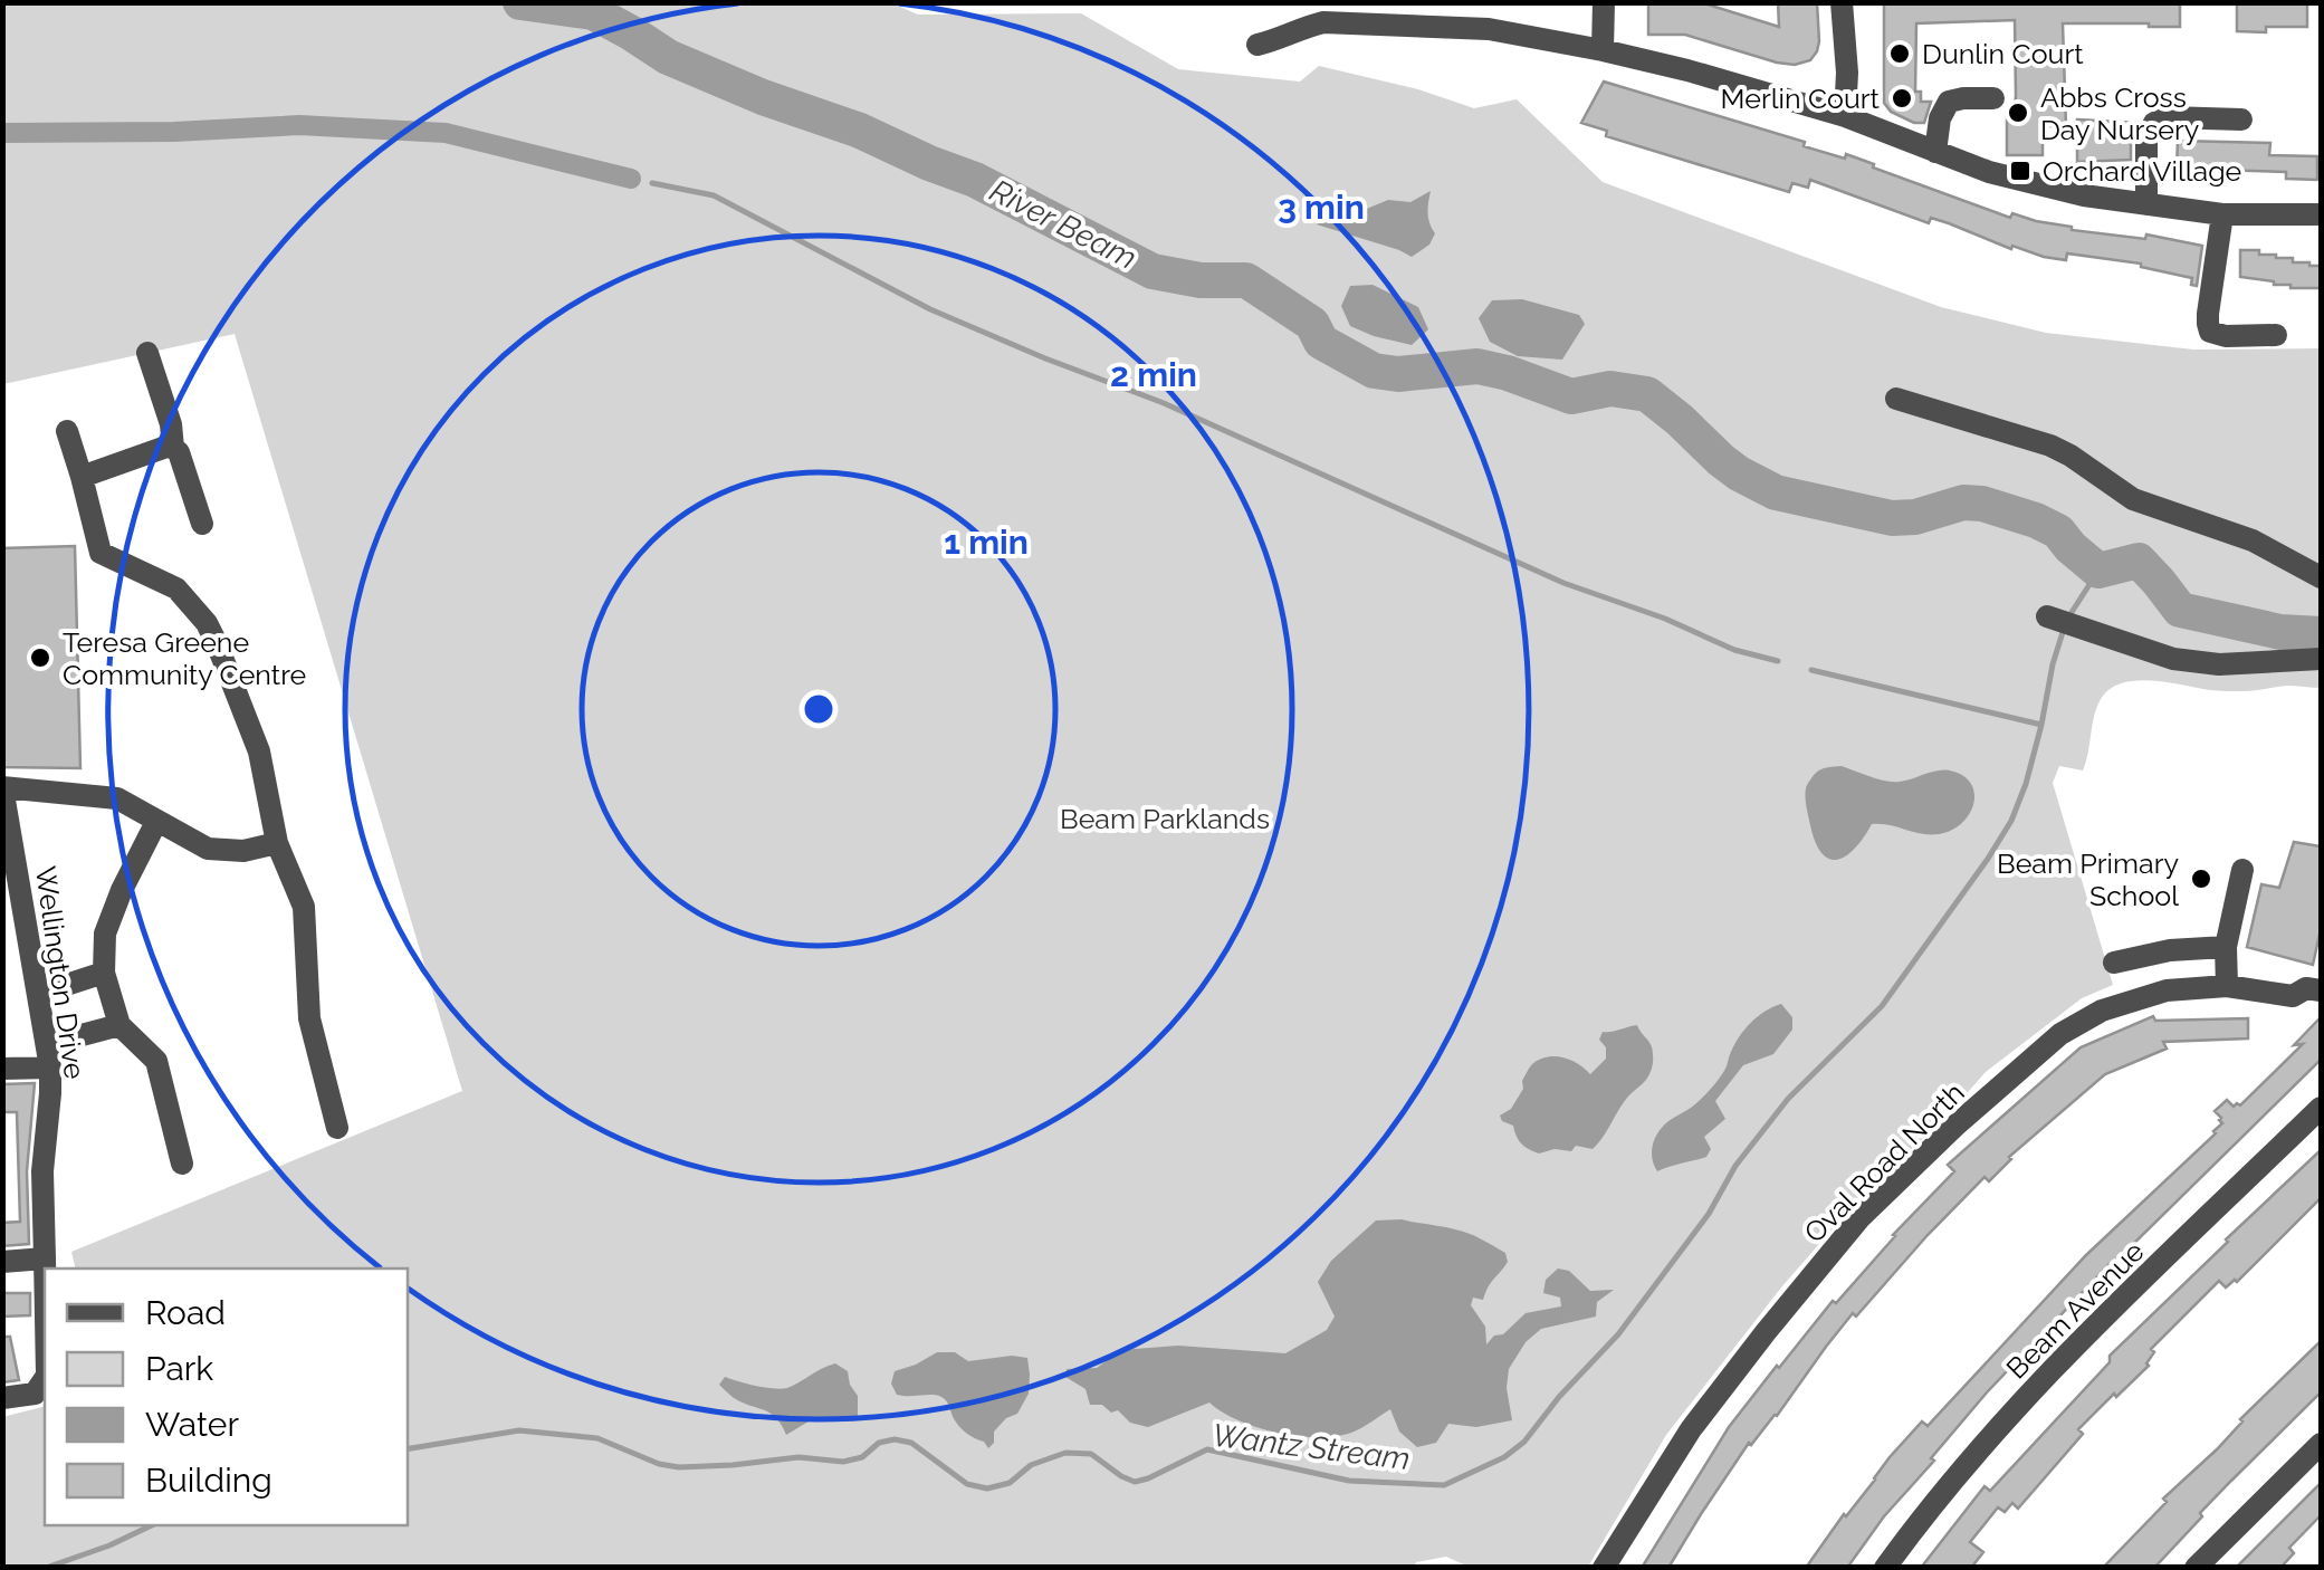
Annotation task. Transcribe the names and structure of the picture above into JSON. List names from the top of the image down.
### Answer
{
  "streets": {
    "street": ["Wellington Drive", "Oval Road North", "Beam Avenue"]
  },
  "water": ["River Beam", "Wantz Stream"],
  "parks": ["Beam Parklands"],
  "places": {
    "other": [
      "Dunlin Court",
      "Merlin Court",
      "Abbs Cross Day Nursery",
      "Teresa Greene Community Centre",
      "Beam Primary School"
    ],
    "transit": ["Orchard Village"]
  },
  "legend": [
    "Road",
    "Park",
    "Water",
    "Building"
  ],
  "rings": ["3 min", "2 min", "1 min"]
}
